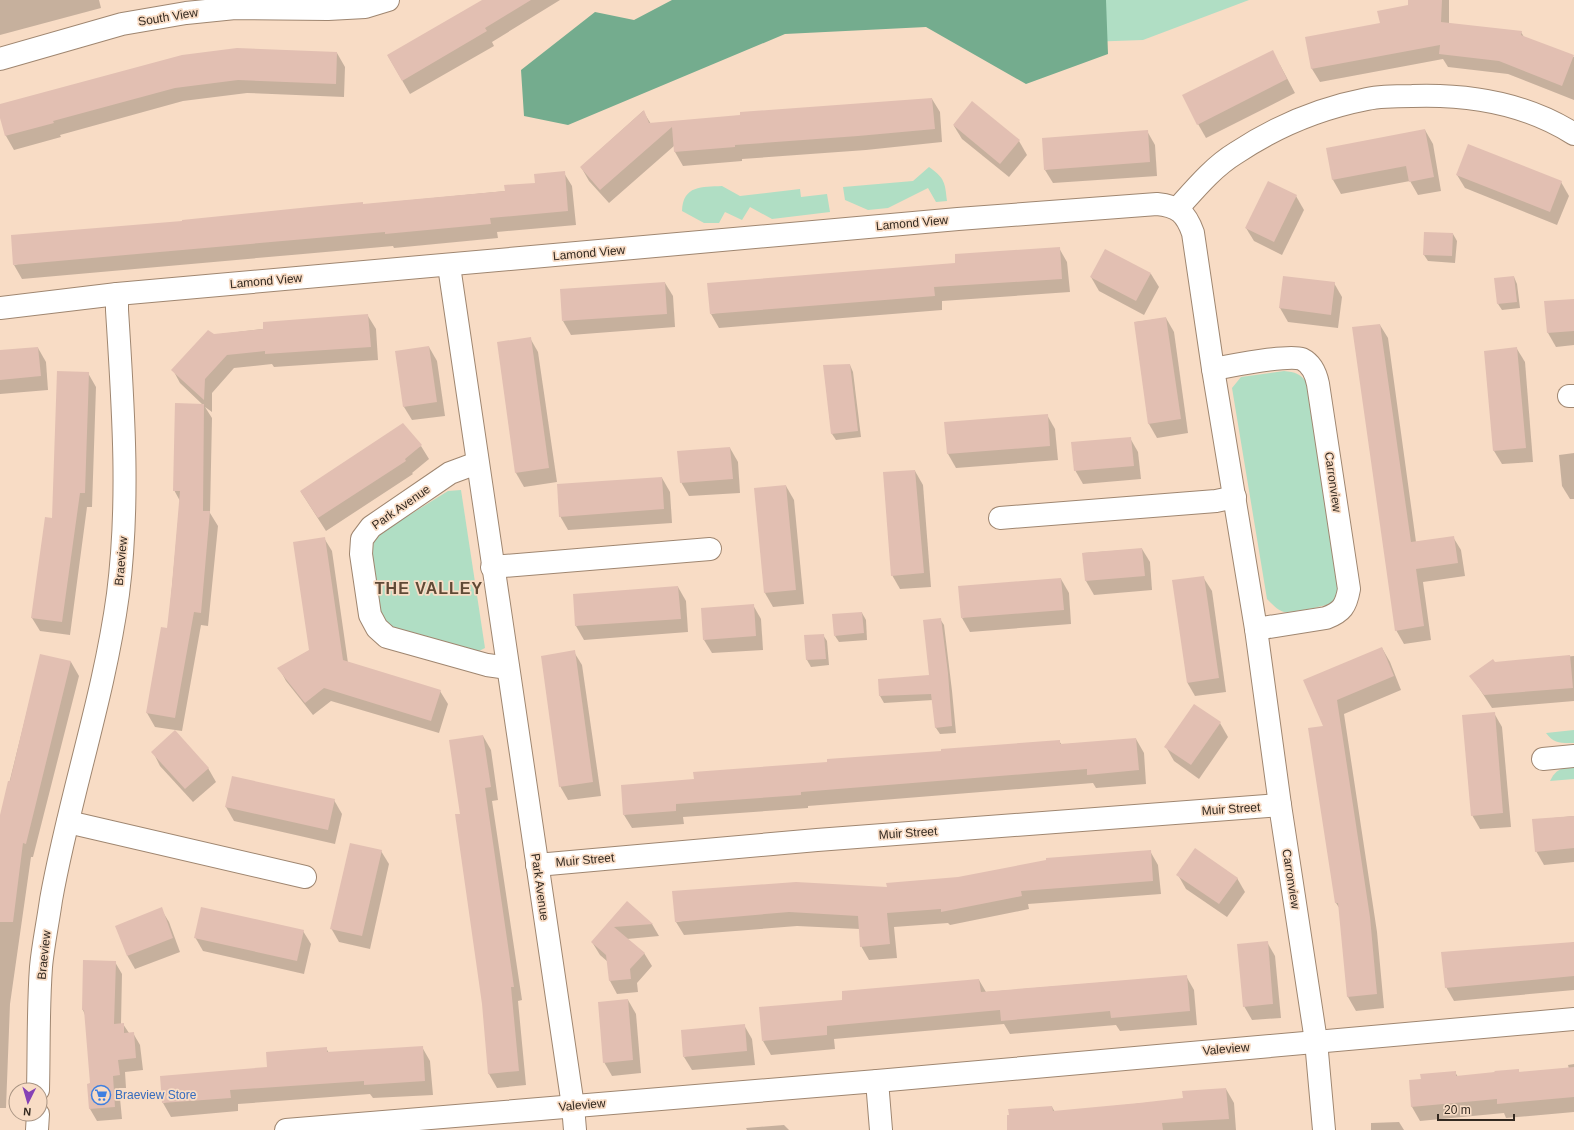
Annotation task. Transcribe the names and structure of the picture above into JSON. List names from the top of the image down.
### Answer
{
  "streets": {
    "street": [
      "South View",
      "Lamond View",
      "Carronview",
      "Park Avenue",
      "Braeview",
      "Muir Street",
      "Valeview"
    ]
  },
  "crossings": [
    ["Lamond View", "Carronview"],
    ["Lamond View", "Park Avenue"],
    ["Lamond View", "Braeview"],
    ["Carronview", "Muir Street"],
    ["Carronview", "Valeview"],
    ["Park Avenue", "Muir Street"],
    ["Park Avenue", "Valeview"]
  ],
  "districts": ["THE VALLEY"],
  "places": {
    "supermarket": ["Braeview Store"]
  },
  "scale_bar": "20 m",
  "north": "bottom"
}
